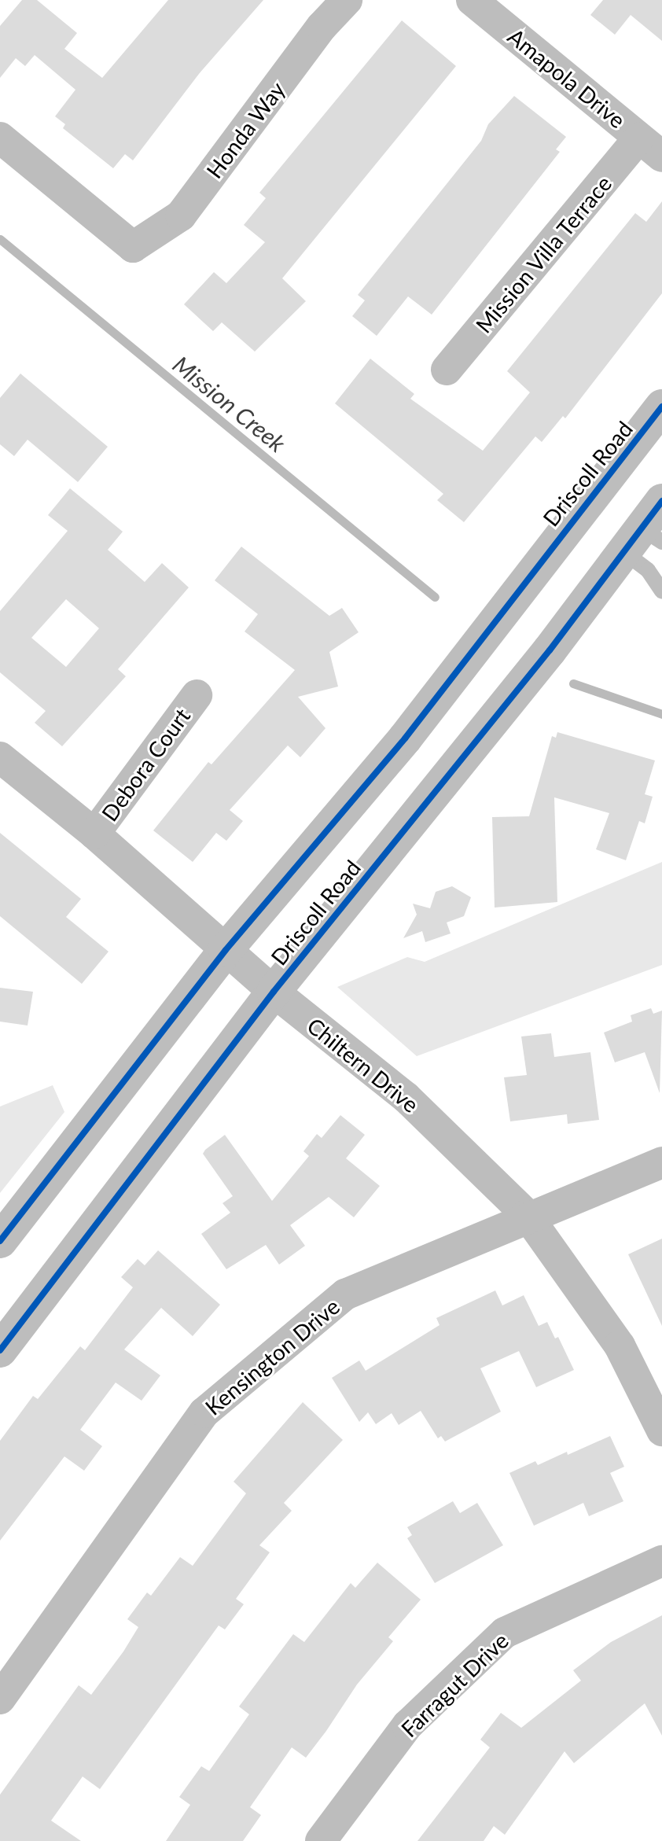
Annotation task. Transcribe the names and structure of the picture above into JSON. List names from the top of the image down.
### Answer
{
  "streets": {
    "street": [
      "Amapola Drive",
      "Honda Way",
      "Mission Villa Terrace",
      "Driscoll Road",
      "Debora Court",
      "Chiltern Drive",
      "Kensington Drive",
      "Farragut Drive"
    ]
  },
  "crossings": [
    ["Amapola Drive", "Mission Villa Terrace"],
    ["Driscoll Road", "Chiltern Drive"],
    ["Debora Court", "Chiltern Drive"],
    ["Chiltern Drive", "Kensington Drive"]
  ],
  "water": ["Mission Creek"]
}
